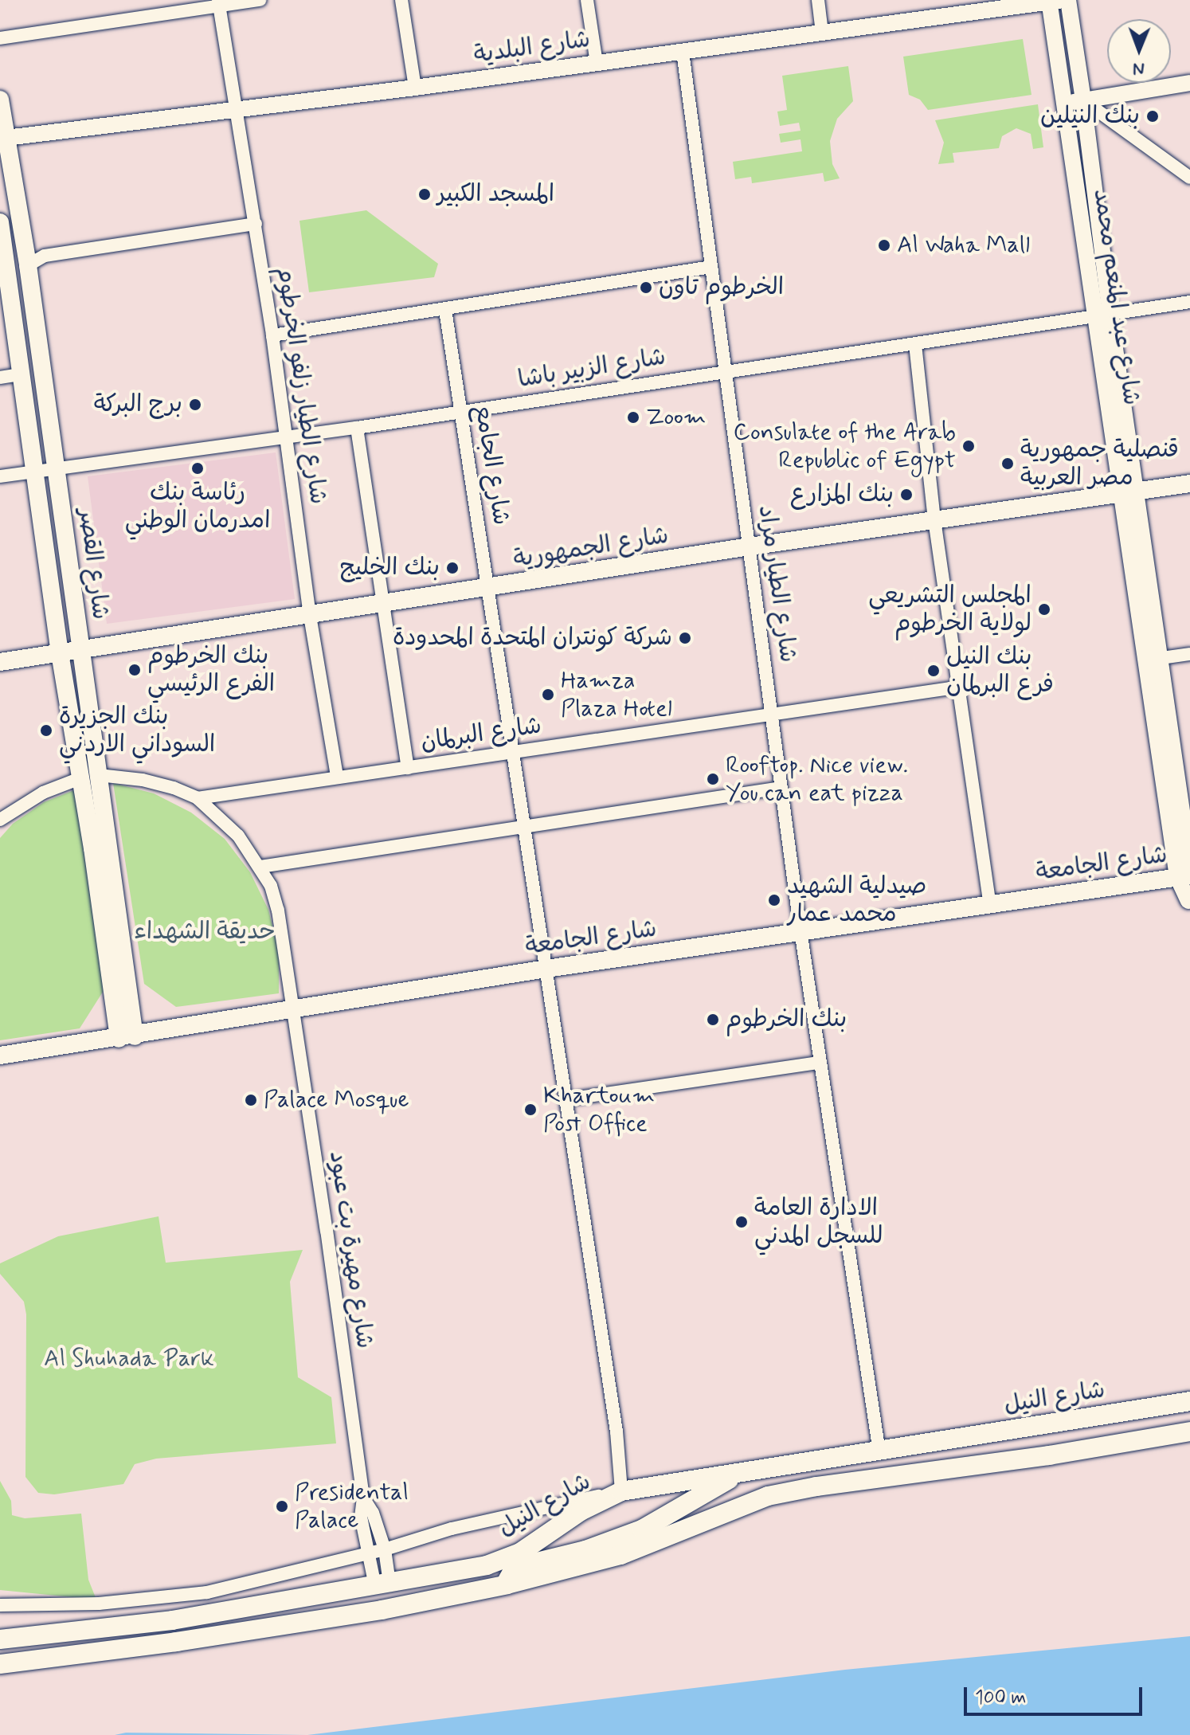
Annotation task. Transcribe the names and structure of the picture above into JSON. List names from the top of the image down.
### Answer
{
  "streets": {
    "main road": [
      "شارع الجمهورية",
      "شارع القصر",
      "شارع الجامعة",
      "شارع النيل"
    ],
    "street": [
      "شارع البلدية",
      "شارع عبد المنعم محمد",
      "شارع الزبير باشا",
      "شارع الطيار زلفو الخرطوم",
      "شارع الجامع",
      "شارع الطيار مراد",
      "شارع البرلمان",
      "شارع مهيرة بت عبود"
    ]
  },
  "crossings": [
    ["شارع البلدية", "شارع عبد المنعم محمد"],
    ["شارع البلدية", "شارع الطيار زلفو الخرطوم"],
    ["شارع البلدية", "شارع القصر"],
    ["شارع البلدية", "شارع الطيار مراد"],
    ["شارع عبد المنعم محمد", "شارع الزبير باشا"],
    ["شارع عبد المنعم محمد", "شارع الجمهورية"],
    ["شارع عبد المنعم محمد", "شارع الجامعة"],
    ["شارع الزبير باشا", "شارع الطيار زلفو الخرطوم"],
    ["شارع الزبير باشا", "شارع الجامع"],
    ["شارع الزبير باشا", "شارع القصر"],
    ["شارع الزبير باشا", "شارع الطيار مراد"],
    ["شارع الطيار زلفو الخرطوم", "شارع الجمهورية"],
    ["شارع الطيار زلفو الخرطوم", "شارع البرلمان"],
    ["شارع الجامع", "شارع الجمهورية"],
    ["شارع الجامع", "شارع البرلمان"],
    ["شارع الجامع", "شارع الجامعة"],
    ["شارع الجامع", "شارع النيل"],
    ["شارع الجمهورية", "شارع القصر"],
    ["شارع الجمهورية", "شارع الطيار مراد"],
    ["شارع القصر", "شارع الجامعة"],
    ["شارع الطيار مراد", "شارع البرلمان"],
    ["شارع الطيار مراد", "شارع الجامعة"],
    ["شارع الطيار مراد", "شارع النيل"],
    ["شارع البرلمان", "شارع مهيرة بت عبود"],
    ["شارع الجامعة", "شارع مهيرة بت عبود"]
  ],
  "parks": ["حديقة الشهداء", "Al Shuhada Park"],
  "places": [
    "بنك النيلين",
    "المسجد الكبير",
    "Al Waha Mall",
    "الخرطوم تاون",
    "برج البركة",
    "Zoom",
    "Consulate of the Arab Republic of Egypt",
    "قنصلية جمهورية مصر العربية",
    "رئاسة بنك امدرمان الوطني",
    "بنك المزارع",
    "بنك الخليج",
    "المجلس التشريعي لولاية الخرطوم",
    "شركة كونتران المتحدة المحدودة",
    "بنك الخرطوم الفرع الرئيسي",
    "بنك النيل فرع البرلمان",
    "Hamza Plaza Hotel",
    "بنك الجزيرة السوداني الاردني",
    "Rooftop. Nice view. You can eat pizza",
    "صيدلية الشهيد محمد عمار",
    "بنك الخرطوم",
    "Palace Mosque",
    "Khartoum Post Office",
    "الادارة العامة للسجل المدني",
    "Presidental Palace"
  ],
  "scale_bar": "100 m",
  "north": "bottom"
}
